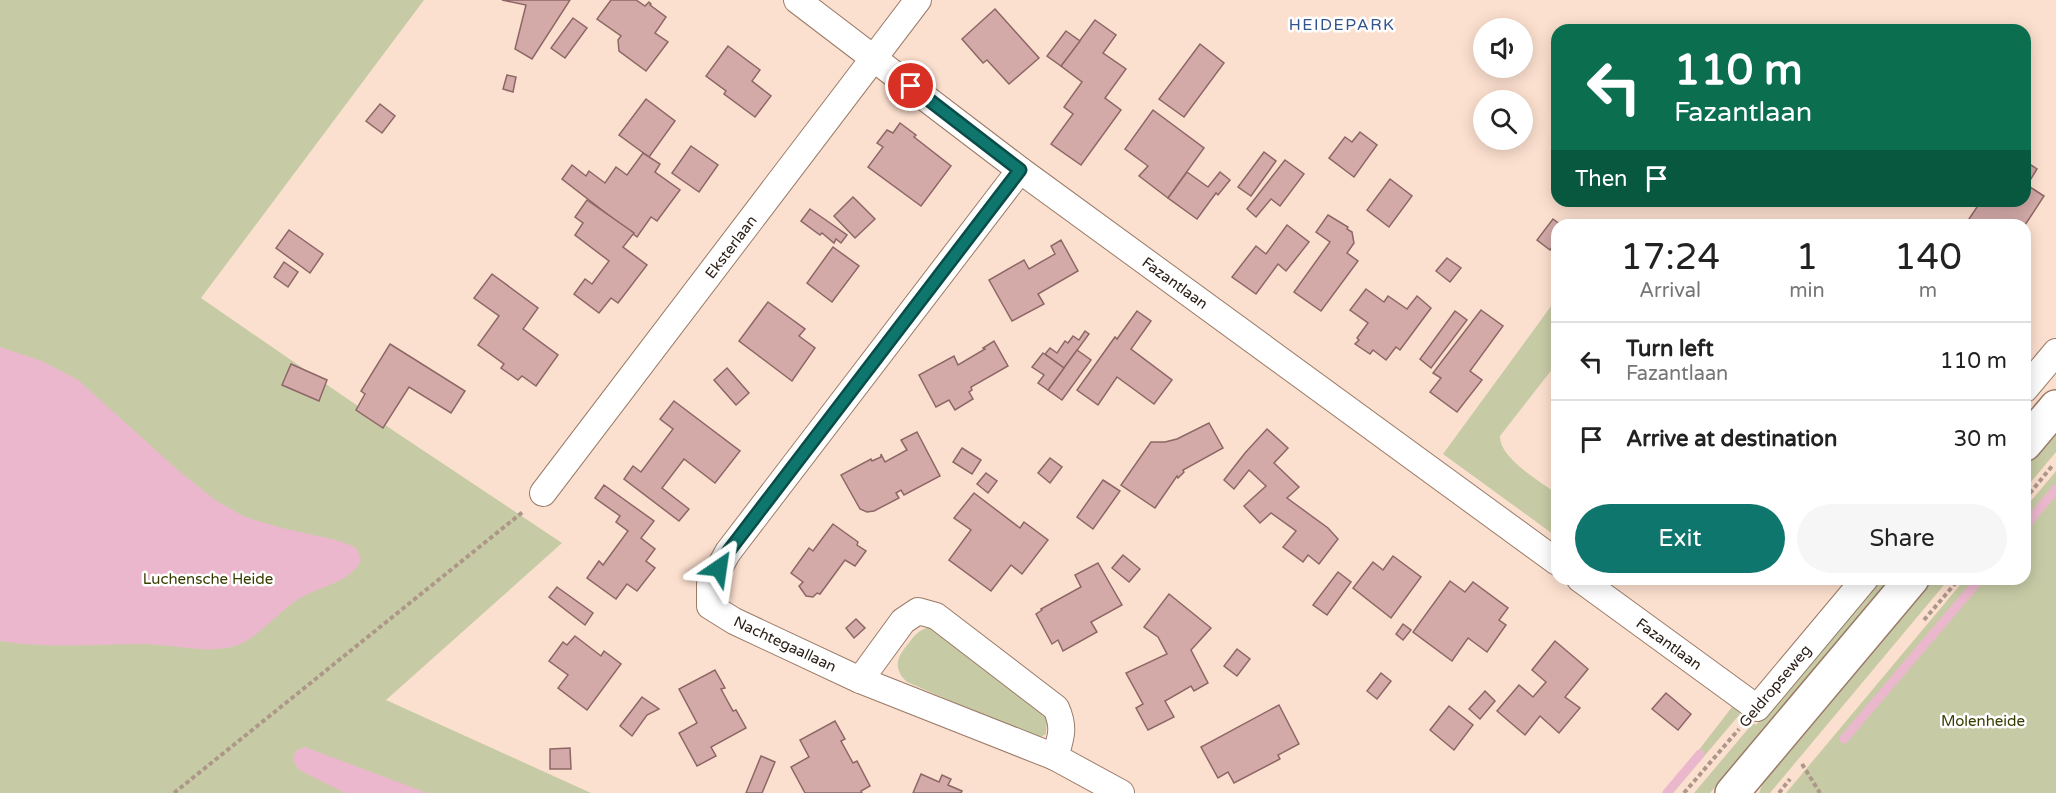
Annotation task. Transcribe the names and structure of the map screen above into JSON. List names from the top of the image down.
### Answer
{
  "streets": {
    "street": [
      "Eksterlaan",
      "Fazantlaan",
      "Nachtegaallaan",
      "Geldropseweg"
    ]
  },
  "crossings": [
    ["Eksterlaan", "Fazantlaan"],
    ["Fazantlaan", "Nachtegaallaan"],
    ["Fazantlaan", "Geldropseweg"]
  ],
  "districts": ["HEIDEPARK"],
  "parks": ["Luchensche Heide", "Molenheide"],
  "page": {
    "turn": ["110 m", "Fazantlaan"],
    "then": "Then",
    "eta": [
      "17:24",
      "Arrival",
      "1",
      "min",
      "140",
      "m"
    ],
    "list": [
      {
        "name": "Turn left",
        "note": "Fazantlaan",
        "value": "110 m"
      },
      {
        "name": "Arrive at destination",
        "value": "30 m"
      }
    ],
    "buttons": ["Exit", "Share"]
  }
}
